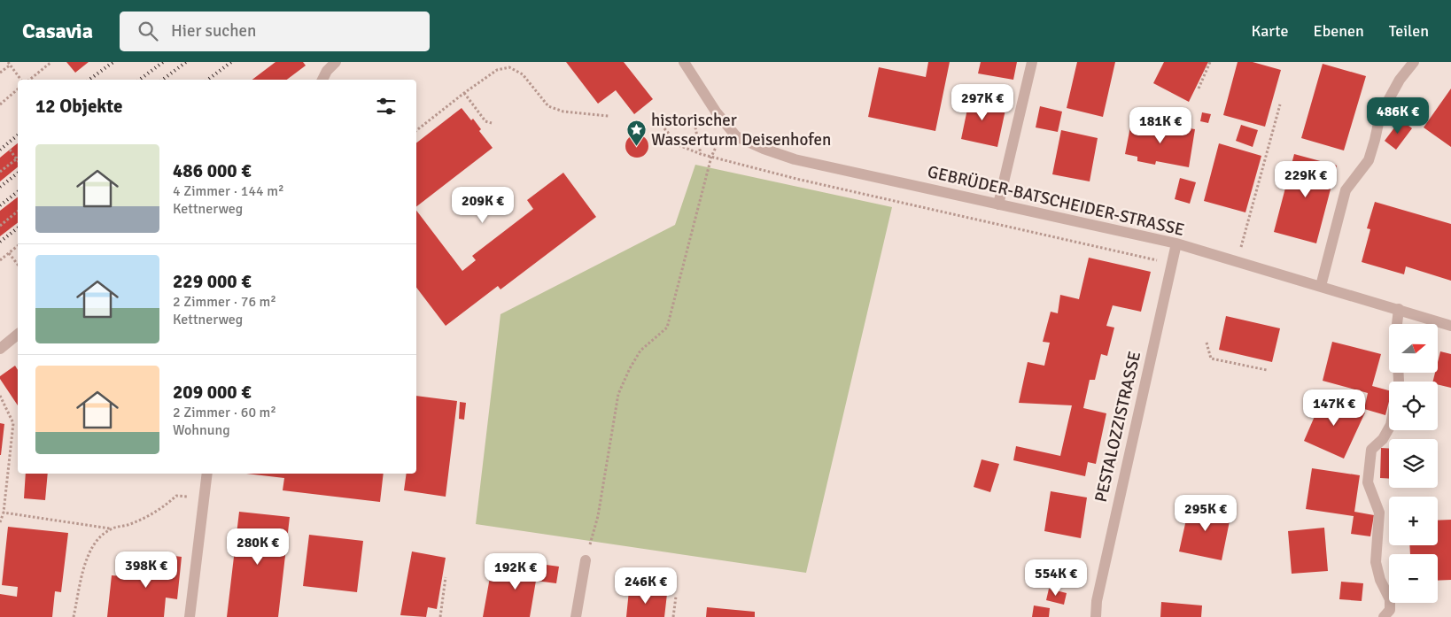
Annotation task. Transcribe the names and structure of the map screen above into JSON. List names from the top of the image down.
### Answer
{
  "streets": {
    "street": ["GEBRÜDER-BATSCHEIDER-STRASSE", "PESTALOZZISTRASSE"]
  },
  "crossings": [
    ["GEBRÜDER-BATSCHEIDER-STRASSE", "PESTALOZZISTRASSE"]
  ],
  "places": {
    "place": ["historischer Wasserturm Deisenhofen"]
  },
  "north": "right",
  "page": {
    "header": "Casavia",
    "search": "Hier suchen",
    "nav": ["Karte", "Ebenen", "Teilen"],
    "heading": "12 Objekte",
    "price": [
      "297K €",
      "486K €",
      "181K €",
      "229K €",
      "209K €",
      "147K €",
      "295K €",
      "280K €",
      "398K €",
      "192K €",
      "554K €",
      "246K €"
    ],
    "list": [
      {
        "name": "486 000 €",
        "note": "4 Zimmer · 144 m² · Kettnerweg"
      },
      {
        "name": "229 000 €",
        "note": "2 Zimmer · 76 m² · Kettnerweg"
      },
      {
        "name": "209 000 €",
        "note": "2 Zimmer · 60 m² · Wohnung"
      }
    ],
    "map_buttons": ["+", "−"]
  }
}
